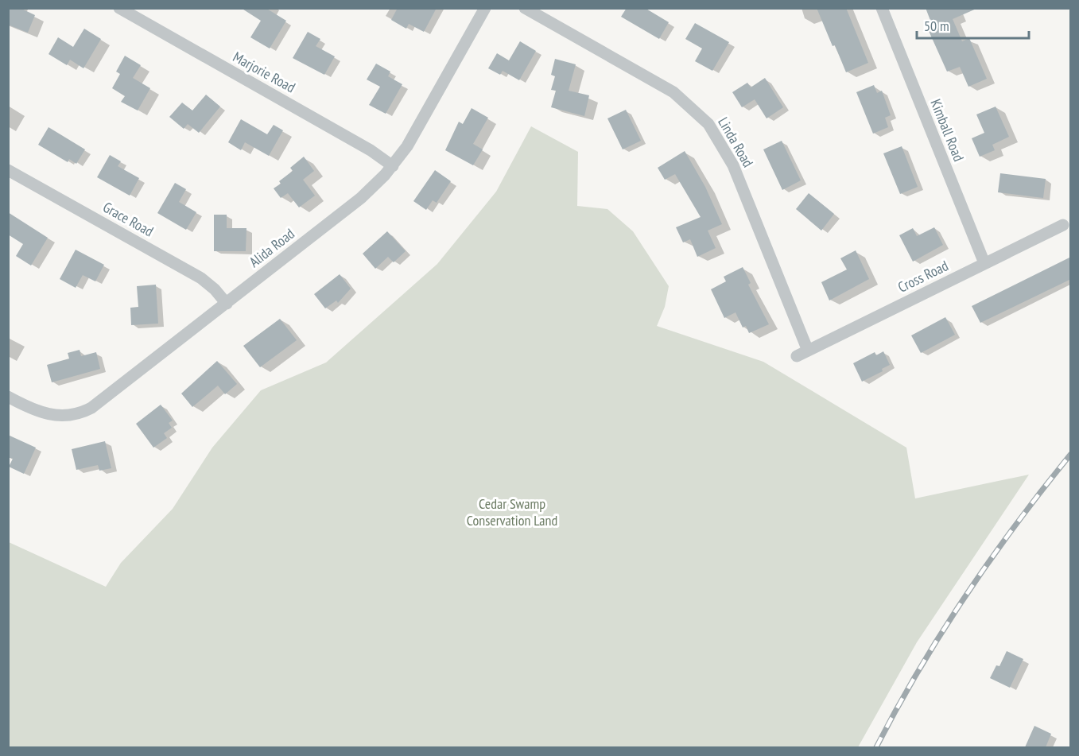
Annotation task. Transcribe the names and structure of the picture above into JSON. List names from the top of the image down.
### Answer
{
  "streets": {
    "street": [
      "Marjorie Road",
      "Kimball Road",
      "Linda Road",
      "Grace Road",
      "Alida Road",
      "Cross Road"
    ]
  },
  "crossings": [
    ["Marjorie Road", "Alida Road"],
    ["Kimball Road", "Cross Road"],
    ["Linda Road", "Cross Road"],
    ["Grace Road", "Alida Road"]
  ],
  "parks": ["Cedar Swamp Conservation Land"],
  "scale_bar": "50 m"
}
